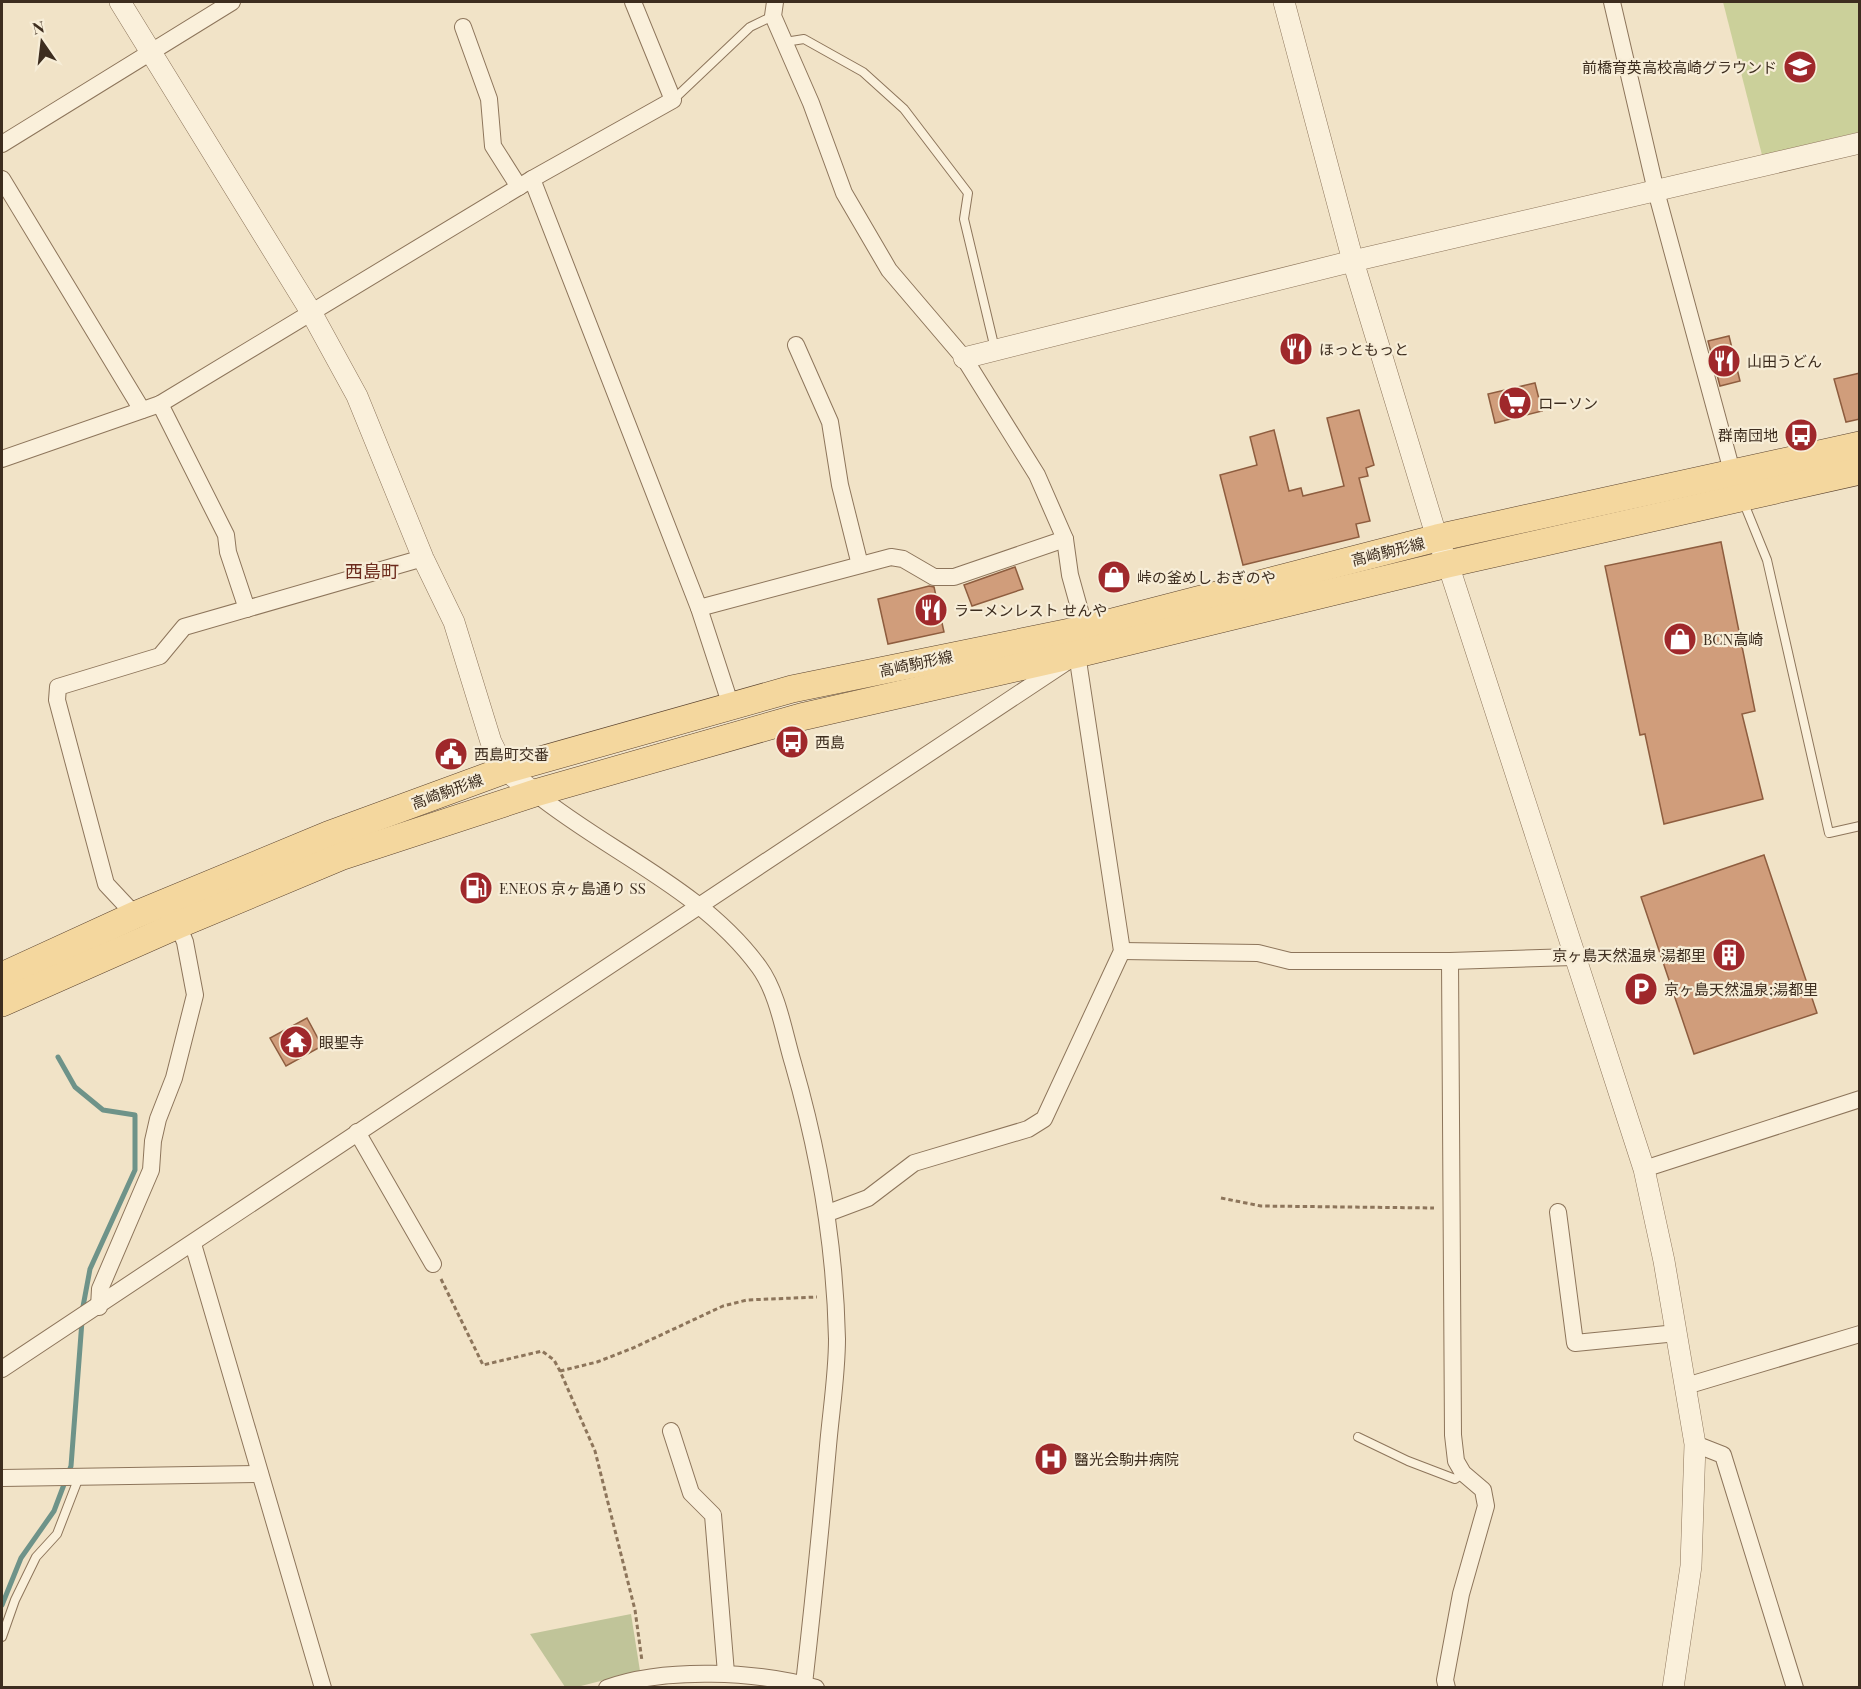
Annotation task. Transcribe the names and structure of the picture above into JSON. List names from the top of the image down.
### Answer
{
  "streets": {
    "main road": ["高崎駒形線"]
  },
  "districts": ["西島町"],
  "places": {
    "school or university": ["前橋育英高校高崎グラウンド"],
    "restaurant": ["ほっともっと", "山田うどん", "ラーメンレスト せんや"],
    "supermarket": ["ローソン"],
    "bus stop": ["群南団地", "西島"],
    "shop": ["峠の釜めし おぎのや", "BCN高崎"],
    "public building": ["西島町交番"],
    "fuel station": ["ENEOS 京ヶ島通り SS"],
    "building": ["京ヶ島天然温泉 湯都里"],
    "parking": ["京ヶ島天然温泉;湯都里"],
    "temple": ["眼聖寺"],
    "hospital": ["醫光会駒井病院"]
  },
  "north": "top"
}
